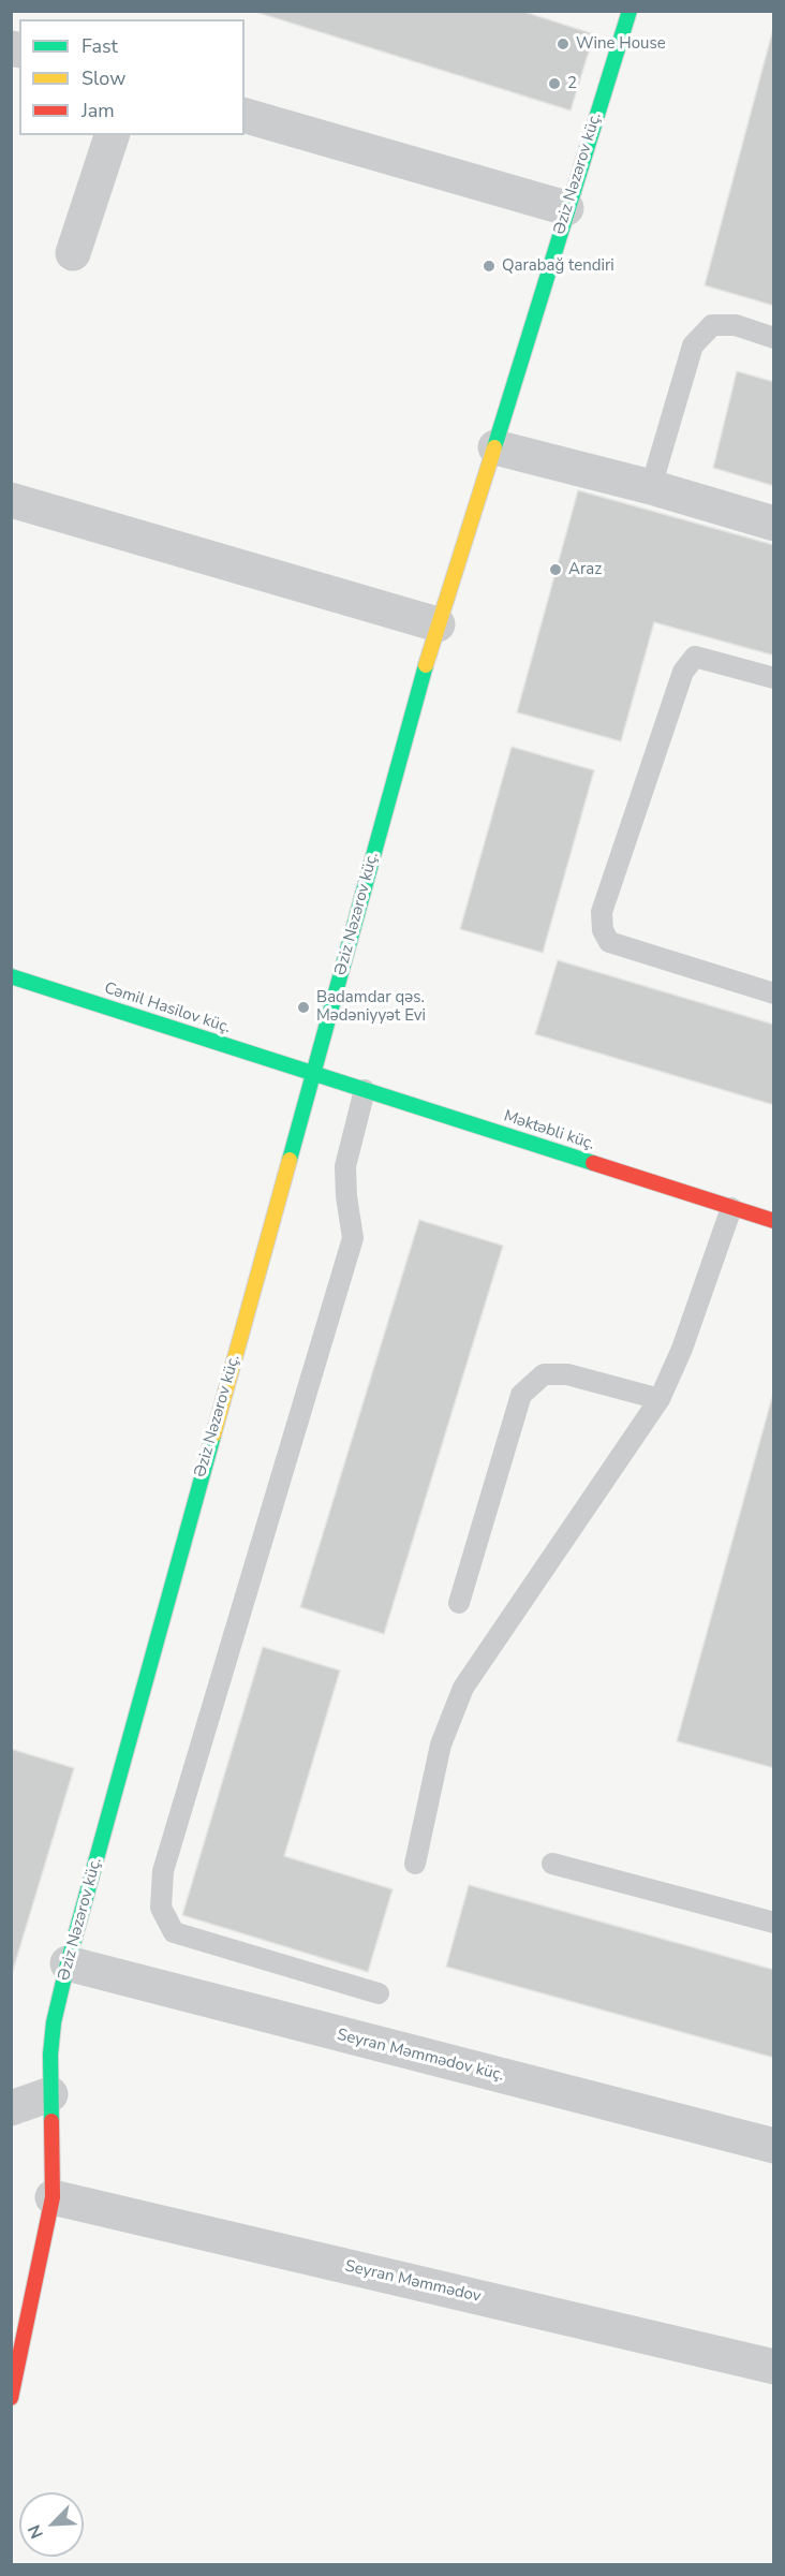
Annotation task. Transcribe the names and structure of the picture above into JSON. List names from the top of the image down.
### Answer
{
  "streets": {
    "street": [
      "Əziz Nəzərov küç.",
      "Cəmil Hasilov küç.",
      "Məktəbli küç.",
      "Seyran Məmmədov küç.",
      "Seyran Məmmədov"
    ]
  },
  "crossings": [
    ["Əziz Nəzərov küç.", "Cəmil Hasilov küç."],
    ["Əziz Nəzərov küç.", "Məktəbli küç."],
    ["Əziz Nəzərov küç.", "Seyran Məmmədov küç."],
    ["Əziz Nəzərov küç.", "Seyran Məmmədov"],
    ["Cəmil Hasilov küç.", "Məktəbli küç."]
  ],
  "places": [
    "Wine House",
    "2",
    "Qarabağ tendiri",
    "Araz",
    "Badamdar qəs. Mədəniyyət Evi"
  ],
  "legend": ["Fast", "Slow", "Jam"],
  "north": "bottom left"
}
